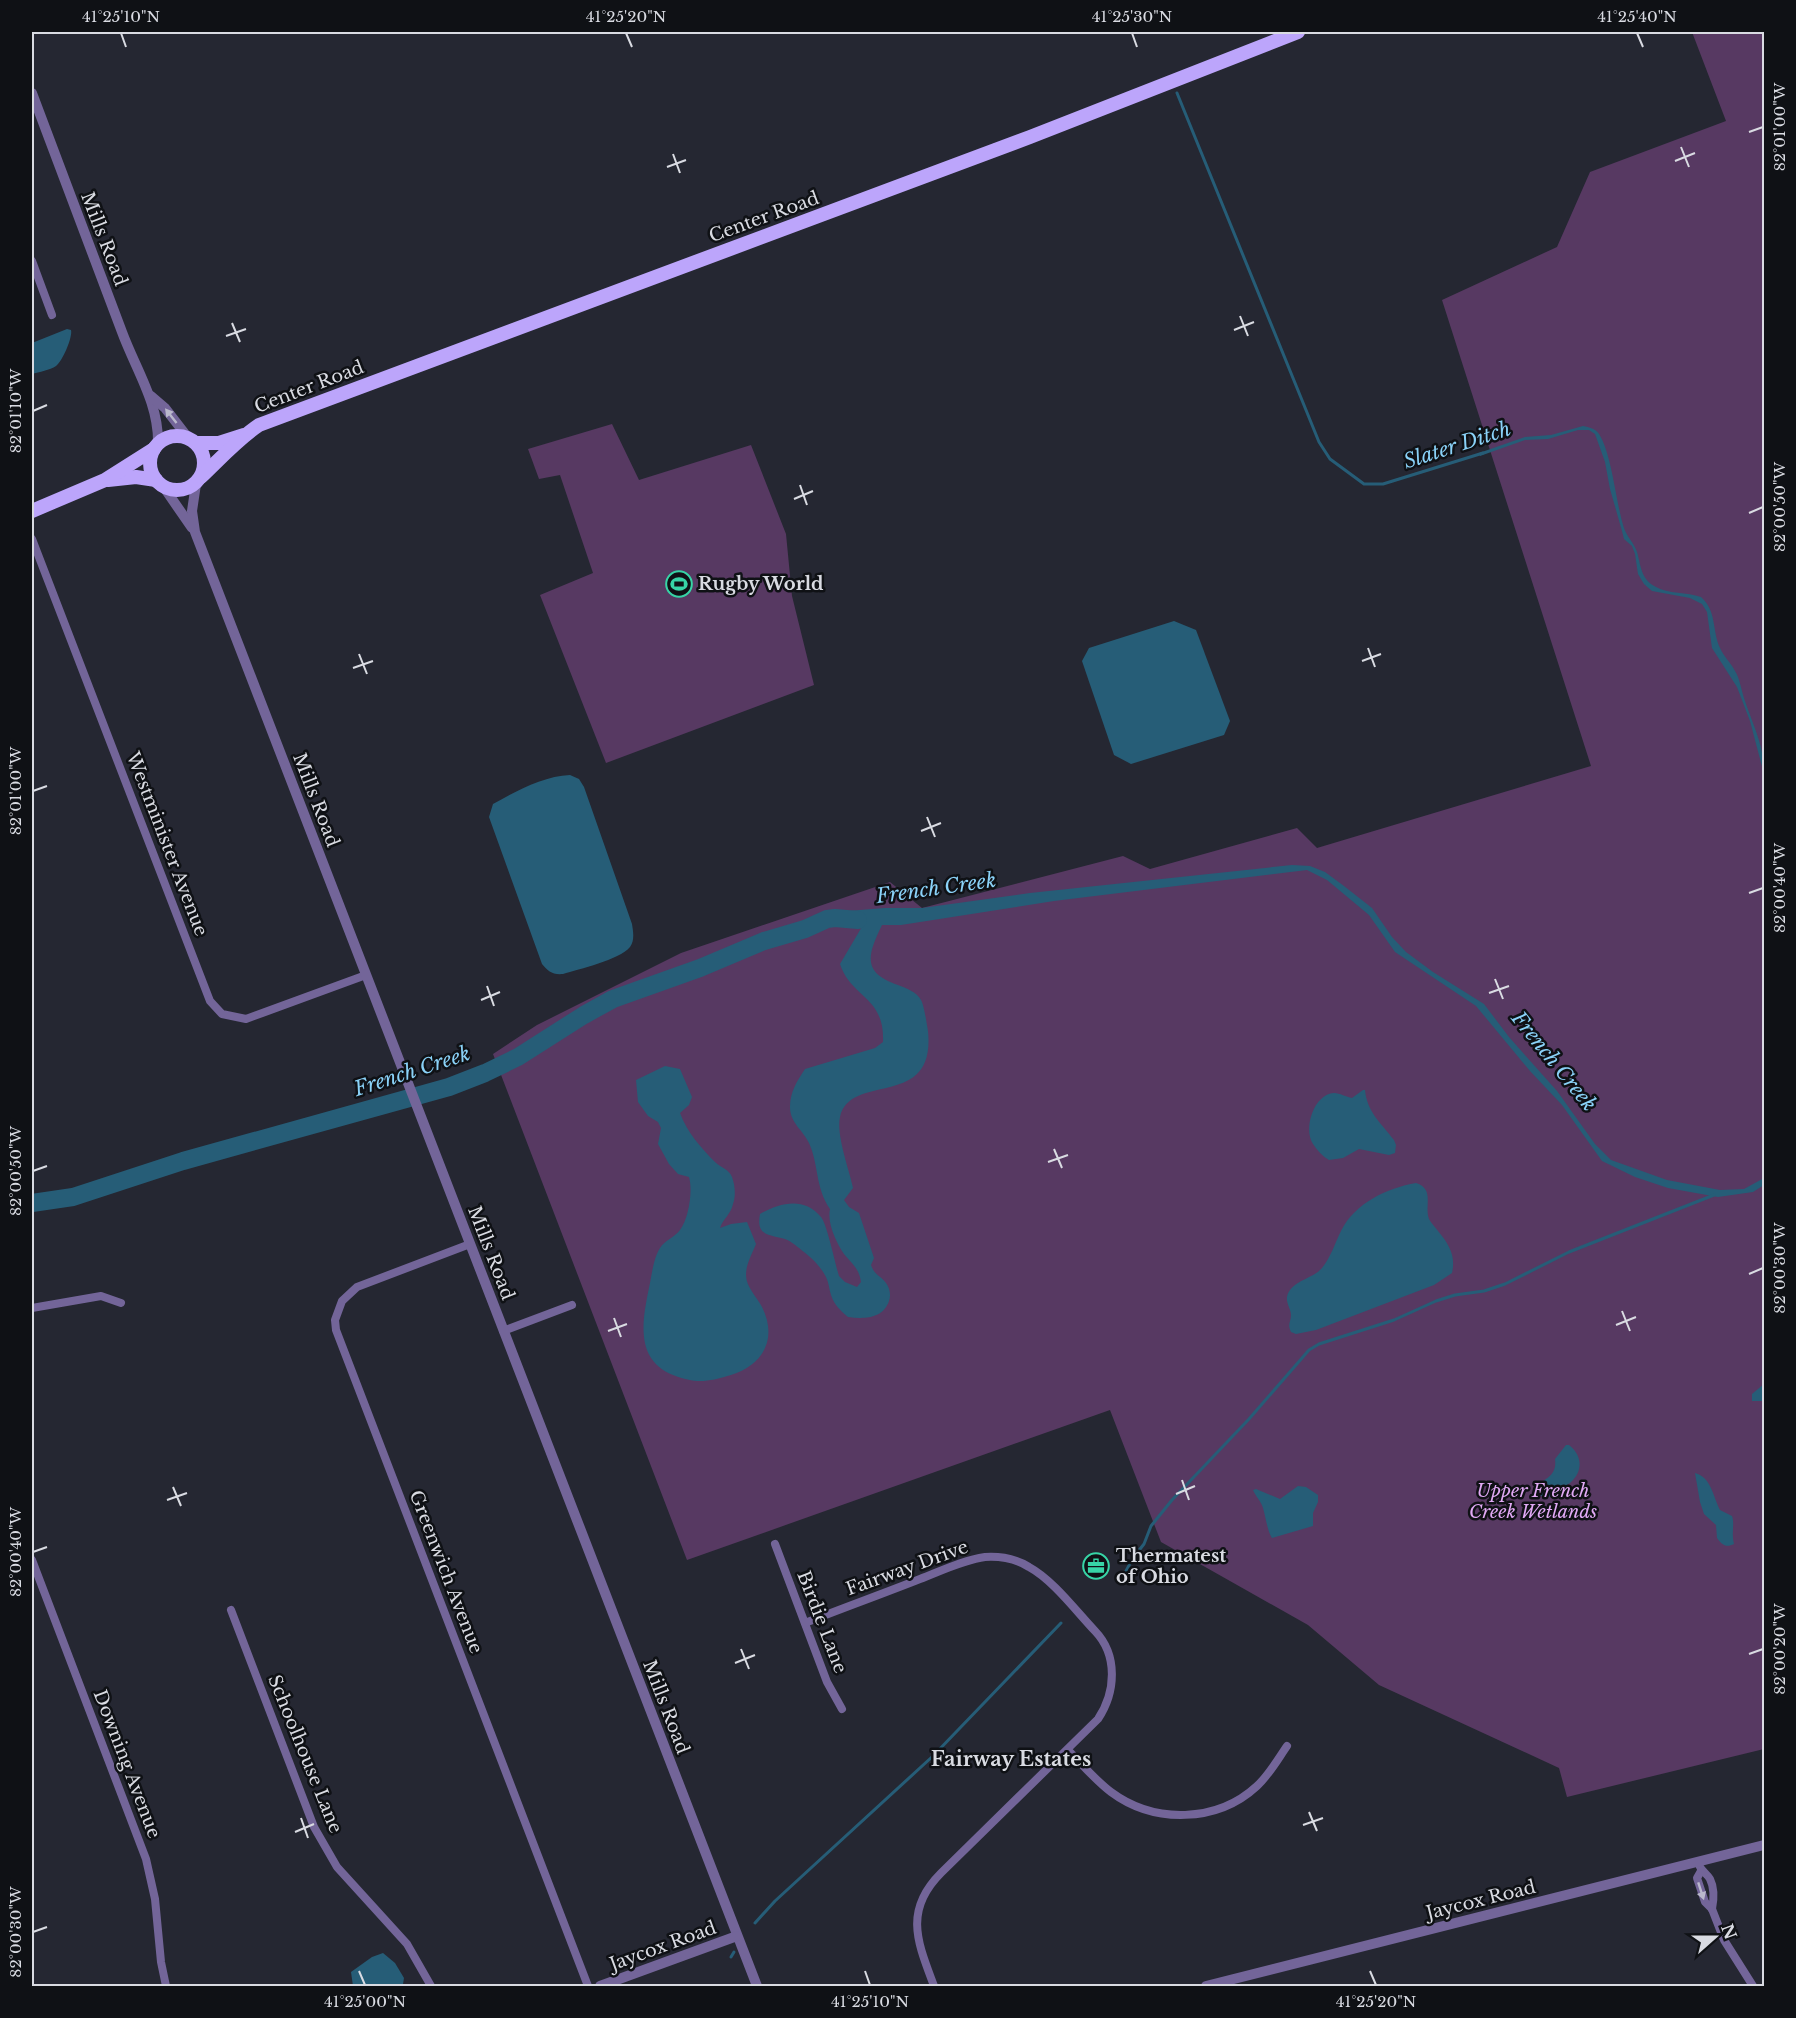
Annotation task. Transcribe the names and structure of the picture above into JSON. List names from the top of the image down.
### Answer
{
  "streets": {
    "main road": ["Center Road"],
    "street": [
      "Mills Road",
      "Westminister Avenue",
      "Fairway Drive",
      "Greenwich Avenue",
      "Birdie Lane",
      "Schoolhouse Lane",
      "Downing Avenue",
      "Jaycox Road"
    ]
  },
  "crossings": [
    ["Center Road", "Mills Road"],
    ["Mills Road", "Westminister Avenue"],
    ["Mills Road", "Greenwich Avenue"],
    ["Mills Road", "Jaycox Road"],
    ["Fairway Drive", "Birdie Lane"]
  ],
  "districts": ["Fairway Estates"],
  "water": ["Slater Ditch", "French Creek"],
  "parks": ["Upper French Creek Wetlands"],
  "places": {
    "sports": ["Rugby World"],
    "office": ["Thermatest of Ohio"]
  },
  "north": "right",
  "coordinates": [
    "41°25'10\"N",
    "41°25'20\"N",
    "41°25'30\"N",
    "41°25'40\"N",
    "82°01'00\"W",
    "82°01'10\"W",
    "82°00'50\"W",
    "82°00'40\"W",
    "82°00'30\"W",
    "82°00'20\"W",
    "41°25'00\"N"
  ]
}
